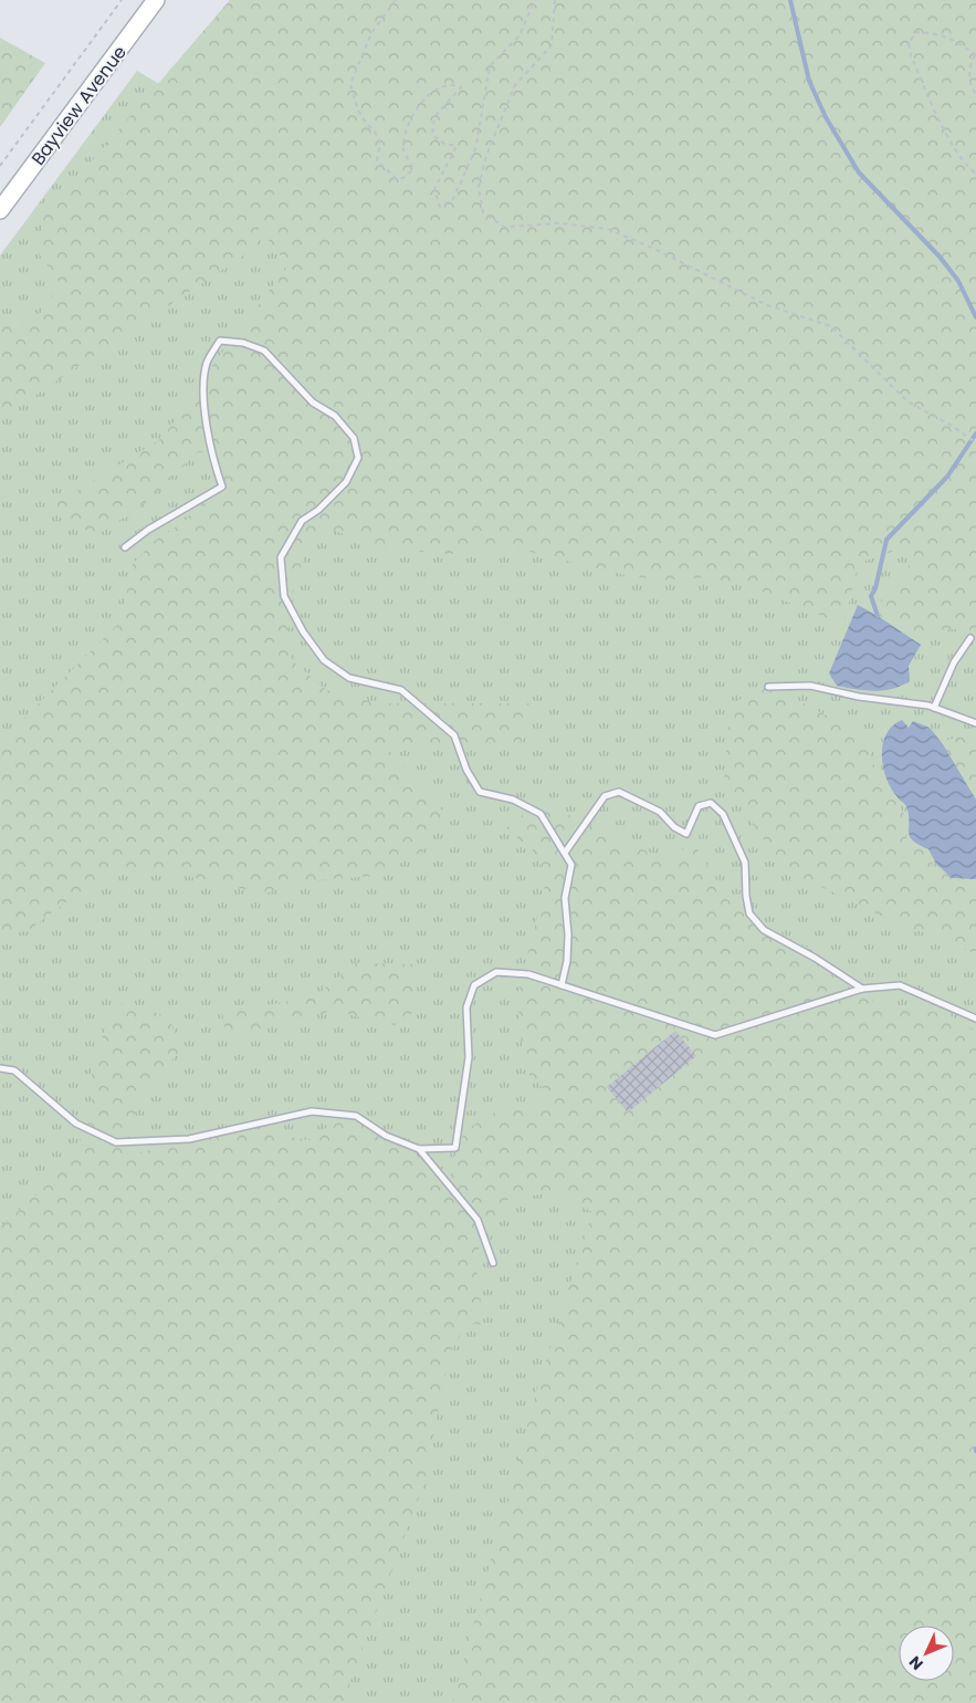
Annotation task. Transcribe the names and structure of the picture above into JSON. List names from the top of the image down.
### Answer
{
  "streets": {
    "main road": ["Bayview Avenue"]
  },
  "north": "bottom left"
}
